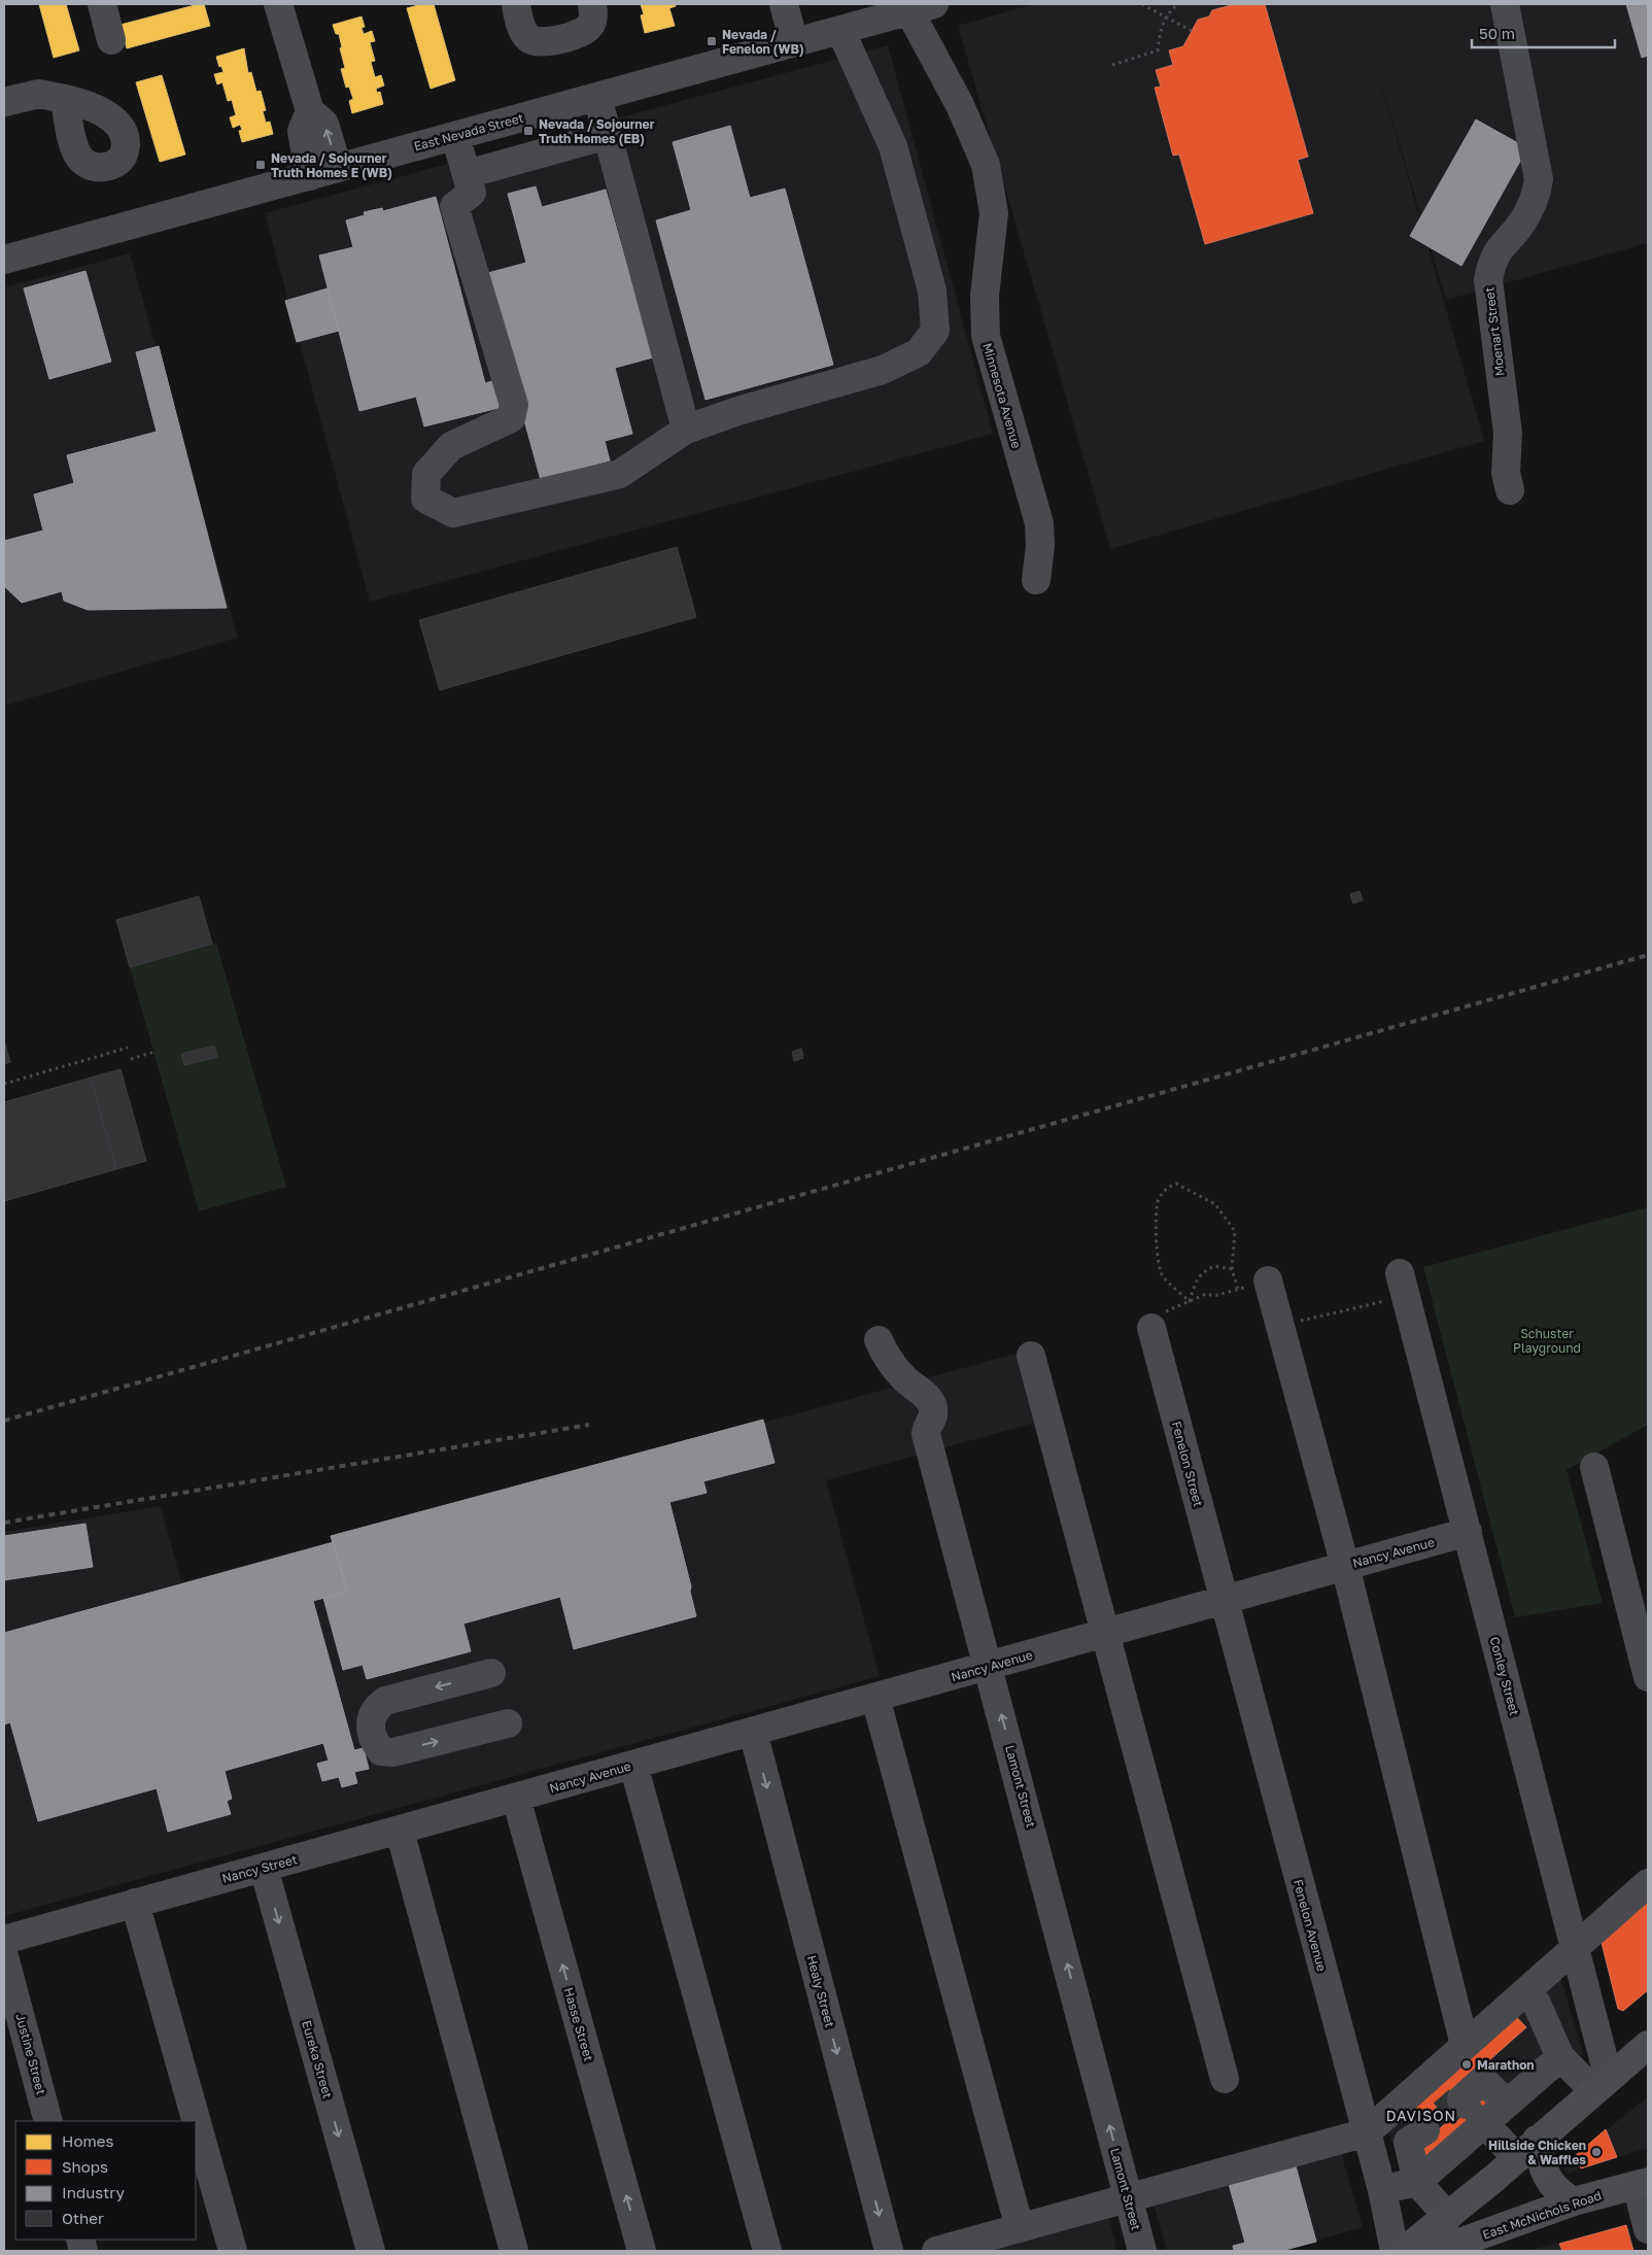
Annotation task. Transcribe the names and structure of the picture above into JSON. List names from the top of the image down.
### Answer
{
  "streets": {
    "main road": ["East McNichols Road"],
    "street": [
      "East Nevada Street",
      "Moenart Street",
      "Minnesota Avenue",
      "Fenelon Street",
      "Nancy Avenue",
      "Conley Street",
      "Lamont Street",
      "Nancy Street",
      "Fenelon Avenue",
      "Healy Street",
      "Hasse Street",
      "Justine Street",
      "Eureka Street"
    ]
  },
  "crossings": [
    ["East Nevada Street", "Minnesota Avenue"],
    ["Fenelon Street", "Nancy Avenue"],
    ["Fenelon Street", "Fenelon Avenue"],
    ["Nancy Avenue", "Conley Street"],
    ["Nancy Avenue", "Lamont Street"],
    ["Nancy Avenue", "Nancy Street"],
    ["Nancy Avenue", "Fenelon Avenue"],
    ["Nancy Avenue", "Healy Street"],
    ["Nancy Avenue", "Hasse Street"],
    ["Nancy Street", "Hasse Street"],
    ["Nancy Street", "Eureka Street"]
  ],
  "districts": ["DAVISON"],
  "parks": ["Schuster Playground"],
  "places": {
    "transit": ["Nevada / Fenelon (WB)", "Nevada / Sojourner Truth Homes (EB)", "Nevada / Sojourner Truth Homes E (WB)"],
    "other": ["Marathon", "Hillside Chicken & Waffles"]
  },
  "legend": [
    "Homes",
    "Shops",
    "Industry",
    "Other"
  ],
  "scale_bar": "50 m"
}
